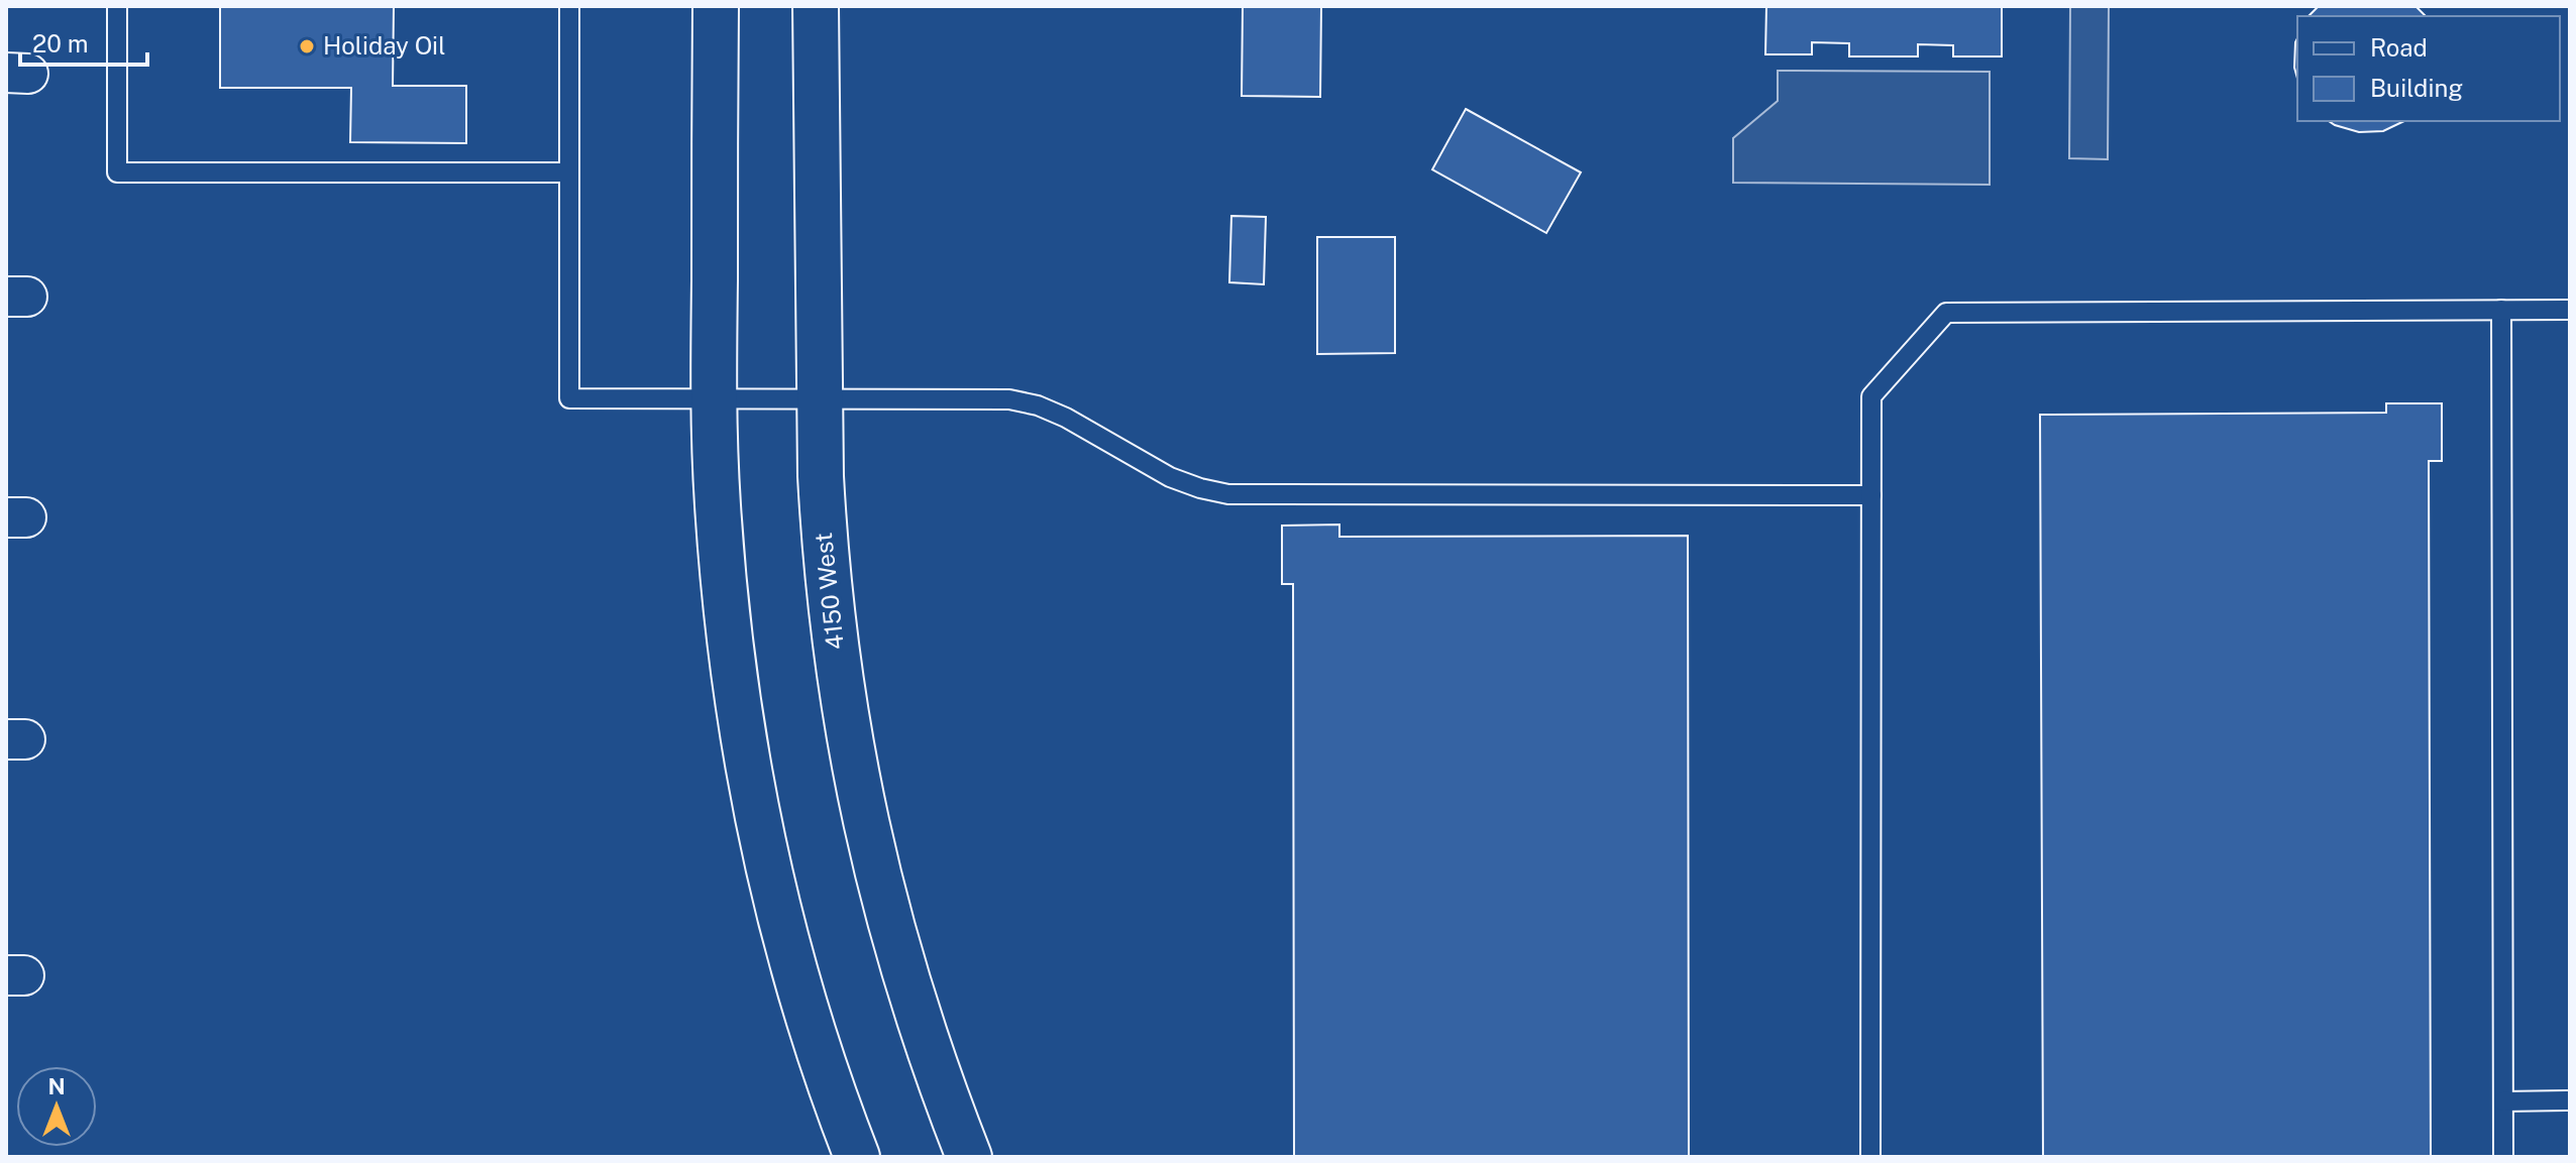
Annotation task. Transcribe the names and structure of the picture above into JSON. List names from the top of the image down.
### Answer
{
  "streets": {
    "street": ["4150 West"]
  },
  "places": ["Holiday Oil"],
  "legend": ["Road", "Building"],
  "scale_bar": "20 m",
  "north": "top"
}
